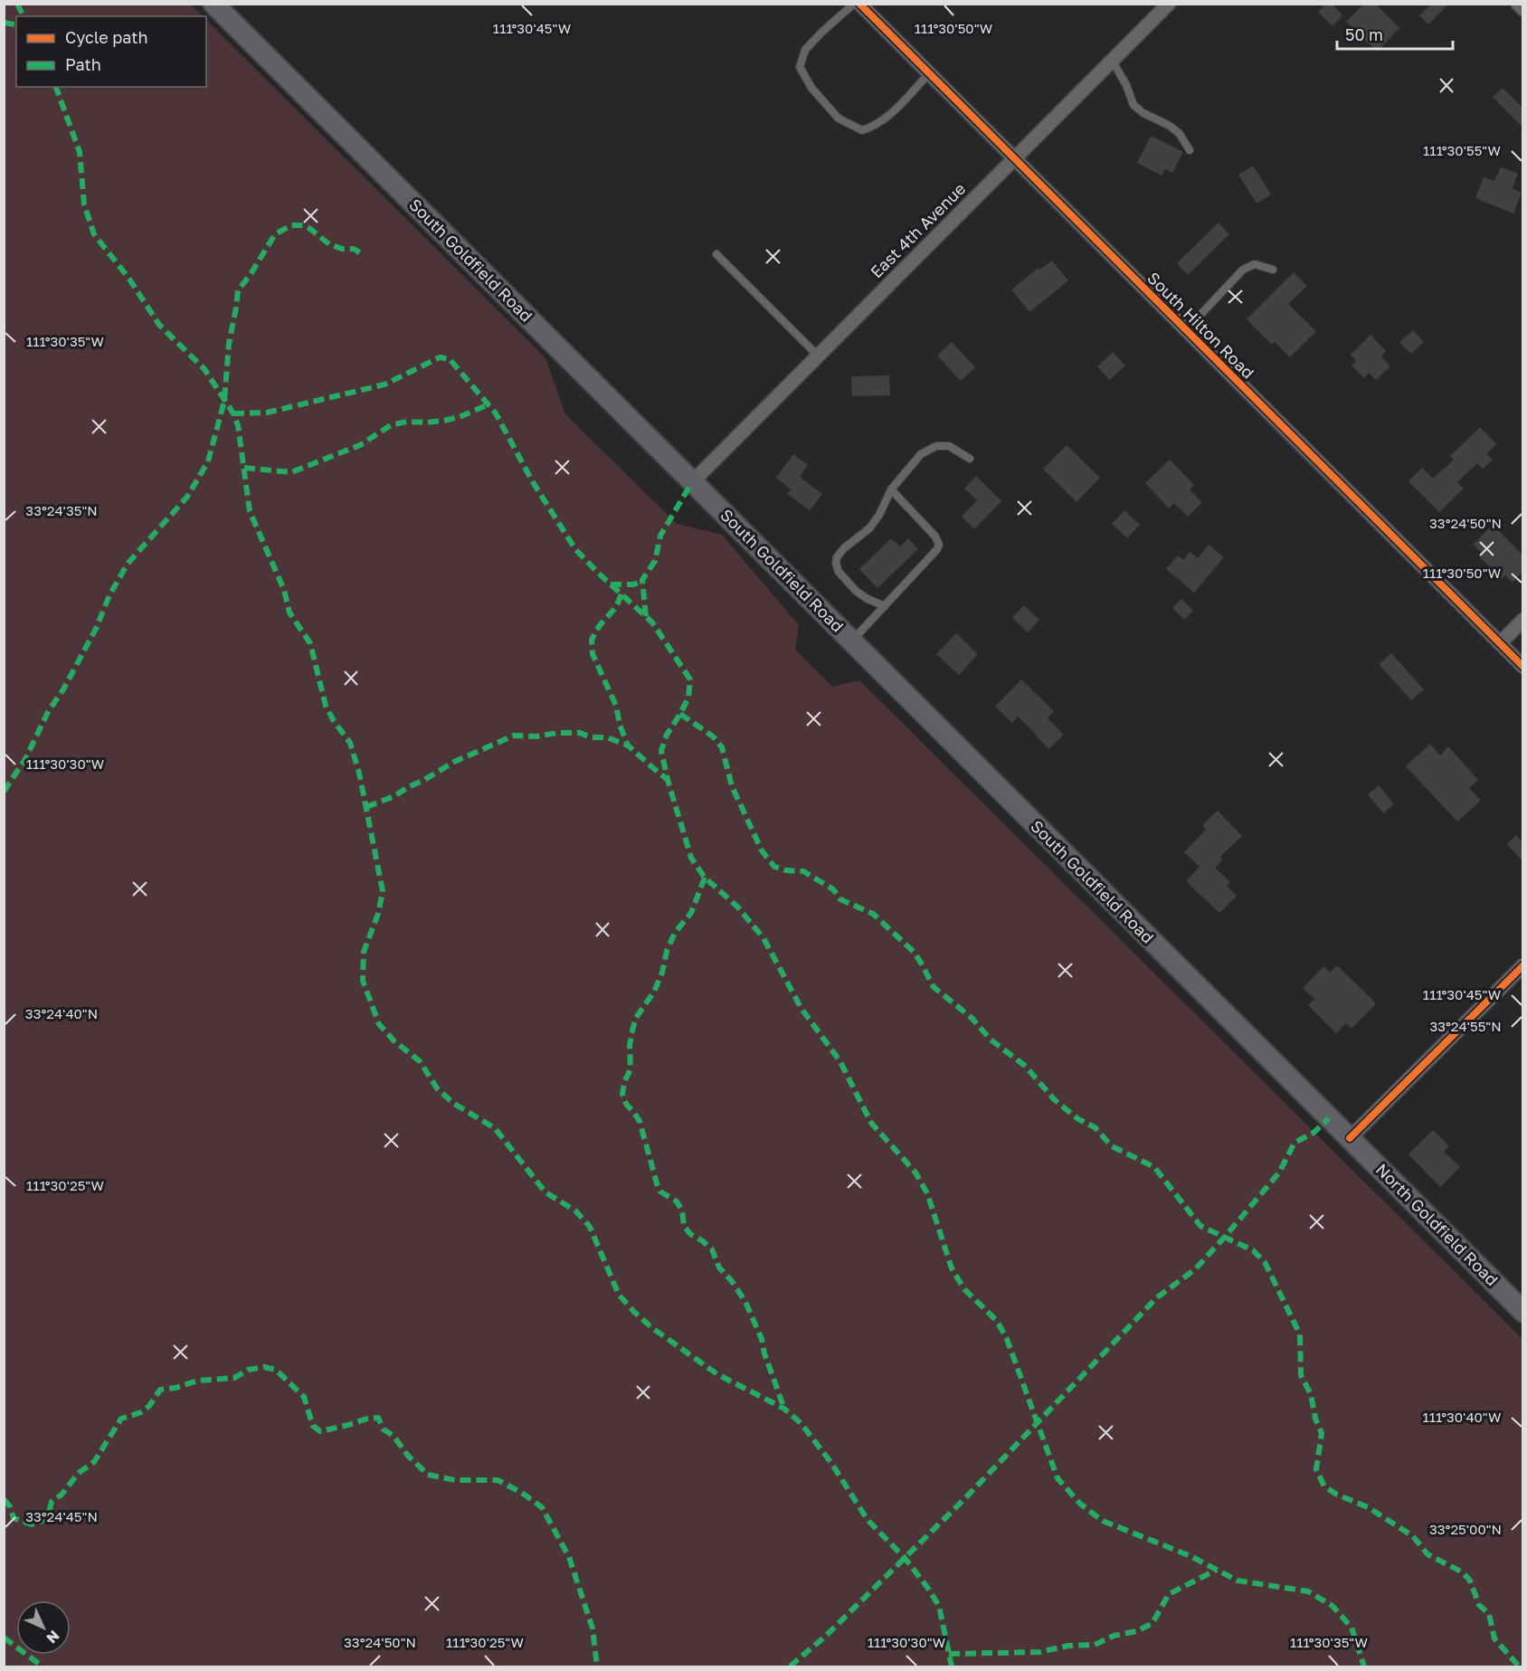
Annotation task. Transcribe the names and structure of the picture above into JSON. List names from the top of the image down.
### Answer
{
  "streets": {
    "main road": ["South Goldfield Road", "North Goldfield Road"],
    "street": ["East 4th Avenue", "South Hilton Road"]
  },
  "crossings": [
    ["East 4th Avenue", "South Goldfield Road"],
    ["East 4th Avenue", "South Hilton Road"],
    ["South Goldfield Road", "North Goldfield Road"]
  ],
  "legend": ["Cycle path", "Path"],
  "scale_bar": "50 m",
  "north": "bottom right",
  "coordinates": [
    "111°30'45\"W",
    "111°30'50\"W",
    "111°30'55\"W",
    "111°30'35\"W",
    "33°24'35\"N",
    "33°24'50\"N",
    "111°30'30\"W",
    "33°24'40\"N",
    "33°24'55\"N",
    "111°30'25\"W",
    "111°30'40\"W",
    "33°24'45\"N",
    "33°25'00\"N"
  ]
}
